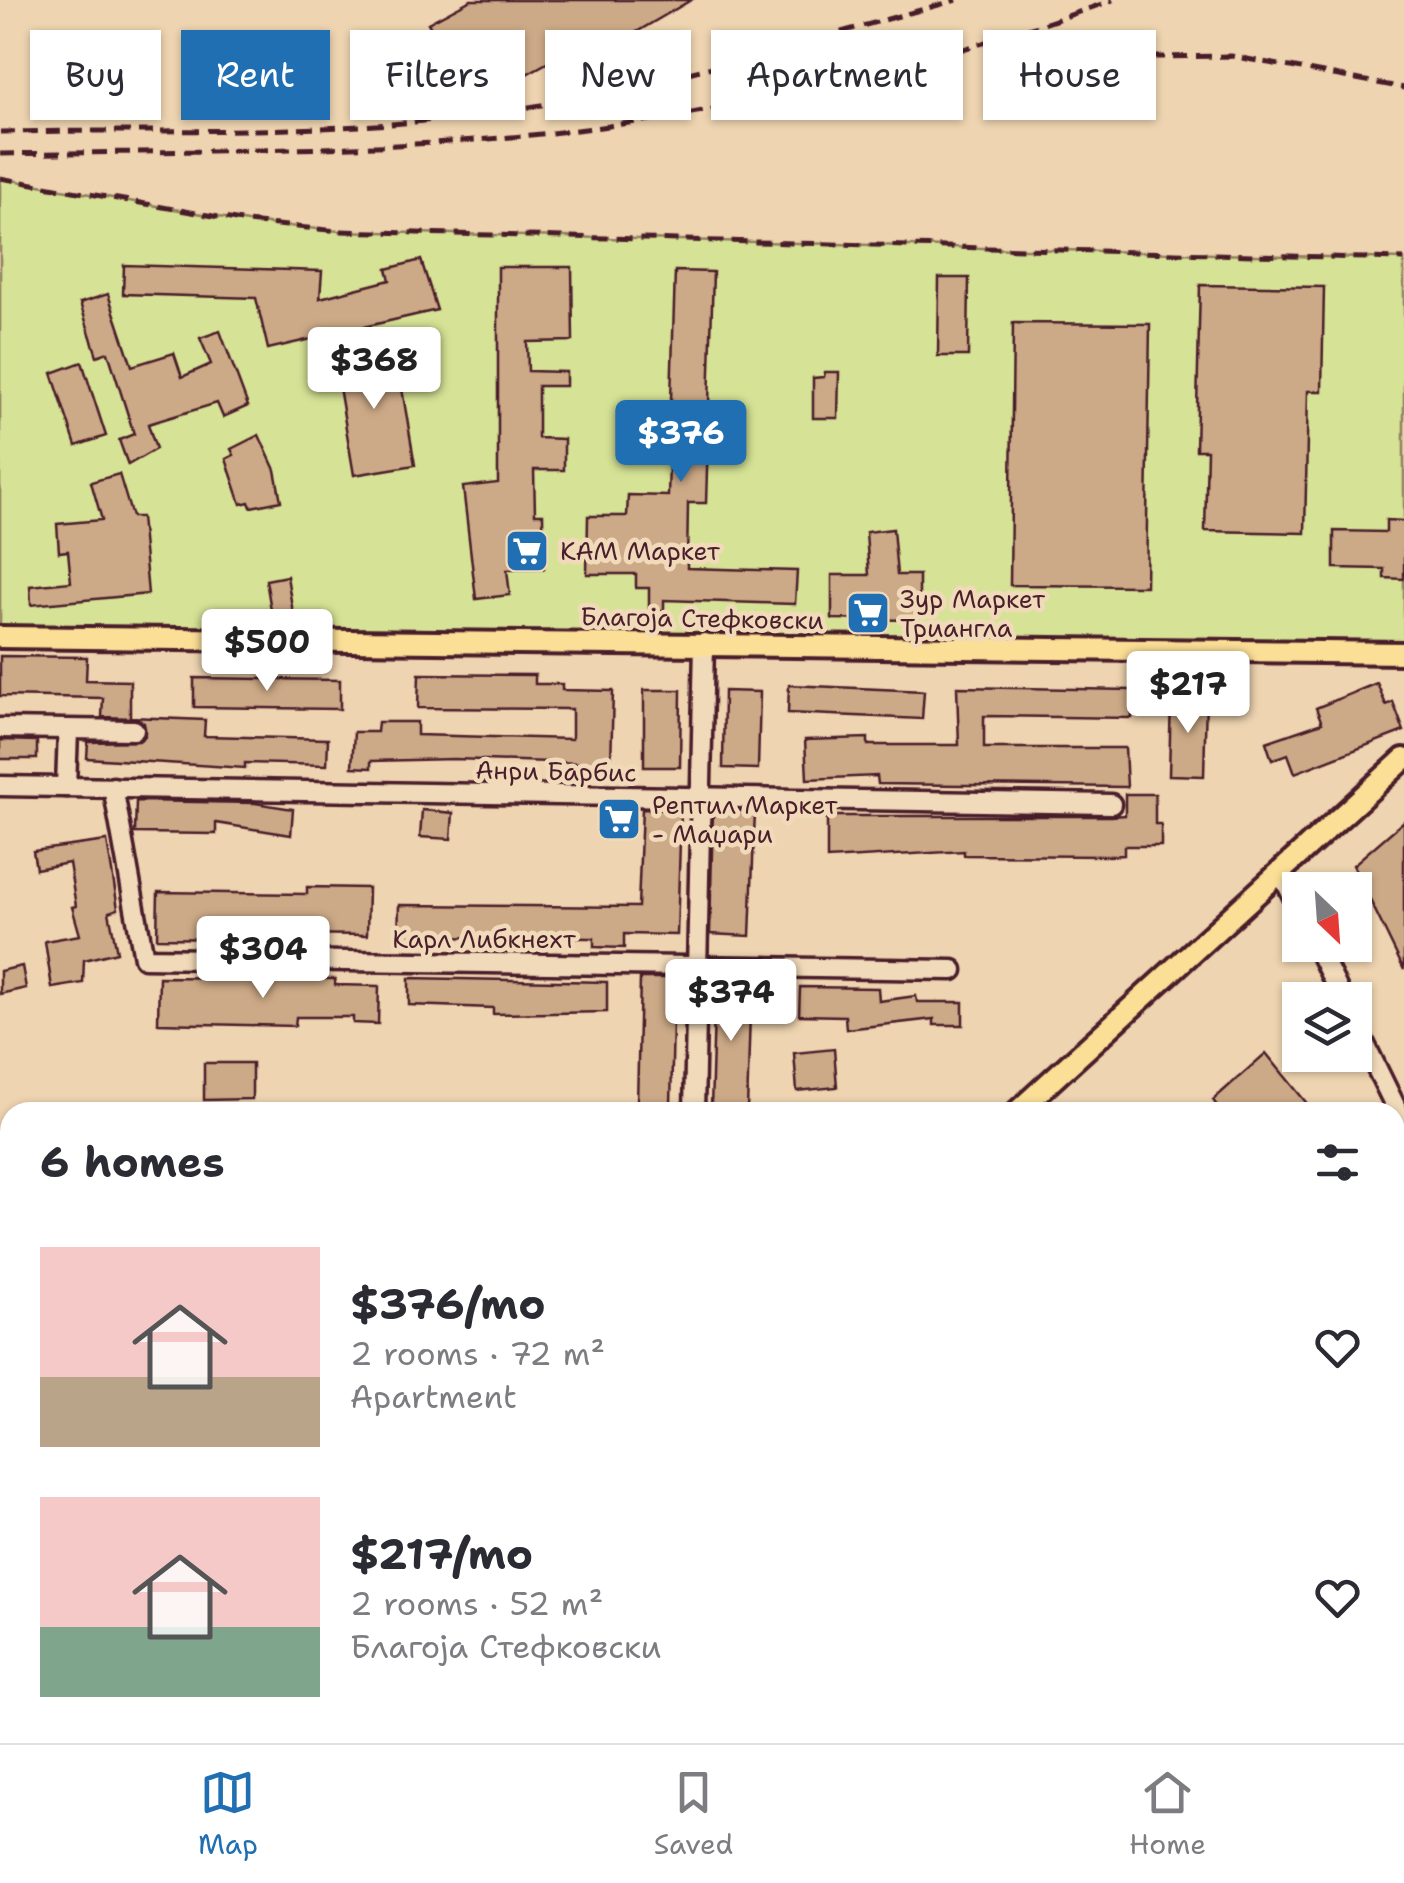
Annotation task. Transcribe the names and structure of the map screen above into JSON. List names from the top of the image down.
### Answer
{
  "streets": {
    "main road": ["Благоја Стефковски"],
    "street": ["Анри Барбис", "Карл Либкнехт"]
  },
  "crossings": [
    ["Анри Барбис", "Карл Либкнехт"]
  ],
  "places": {
    "supermarket": ["КАМ Маркет", "Зур Маркет Триангла", "Рептил Маркет - Маџари"]
  },
  "north": "bottom right",
  "page": {
    "chip": [
      "Buy",
      "Rent",
      "Filters",
      "New",
      "Apartment",
      "House"
    ],
    "price": [
      "$368",
      "$376",
      "$500",
      "$217",
      "$304",
      "$374"
    ],
    "heading": "6 homes",
    "list": [
      {
        "name": "$376/mo",
        "note": "2 rooms · 72 m² · Apartment"
      },
      {
        "name": "$217/mo",
        "note": "2 rooms · 52 m² · Благоја Стефковски"
      }
    ],
    "tabs": ["Map", "Saved", "Home"]
  }
}
